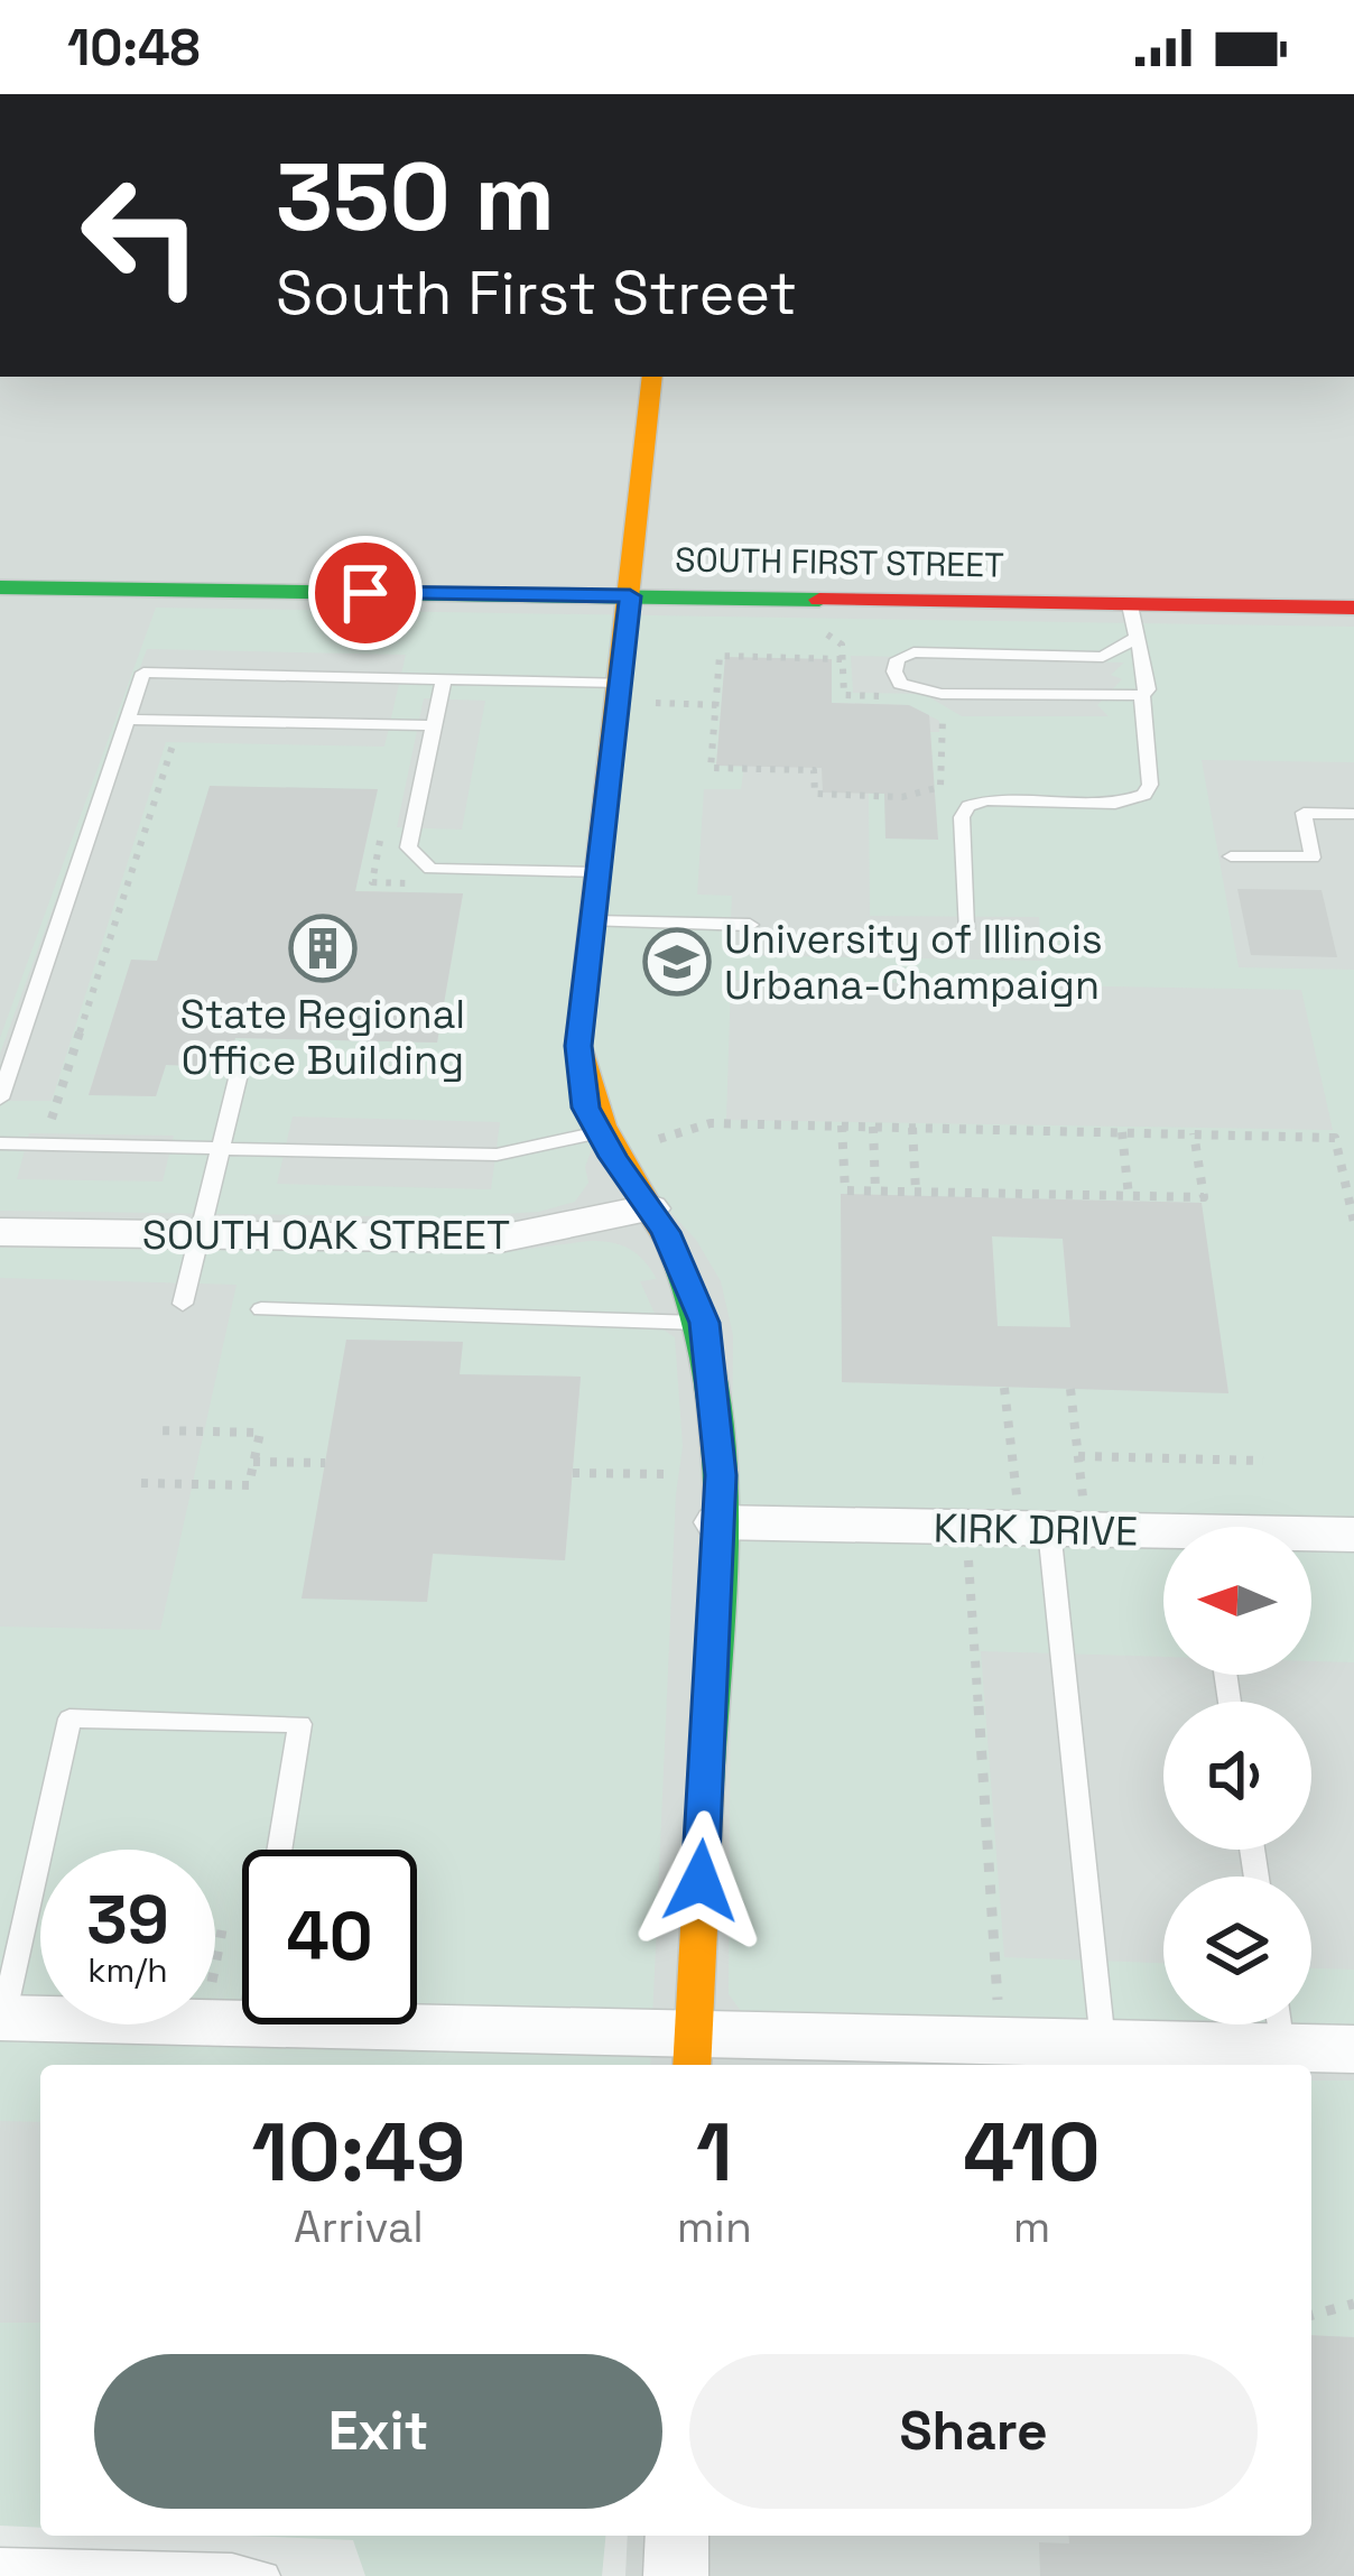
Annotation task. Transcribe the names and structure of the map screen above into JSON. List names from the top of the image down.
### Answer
{
  "streets": {
    "street": ["SOUTH FIRST STREET", "SOUTH OAK STREET", "KIRK DRIVE"]
  },
  "places": {
    "building": ["State Regional Office Building"],
    "school or university": ["University of Illinois Urbana-Champaign"]
  },
  "north": "left",
  "page": {
    "status": "10:48",
    "turn": ["350 m", "South First Street"],
    "speed": "39 km/h",
    "limit": "40",
    "eta": [
      "10:49",
      "Arrival",
      "1",
      "min",
      "410",
      "m"
    ],
    "buttons": ["Exit", "Share"]
  }
}
